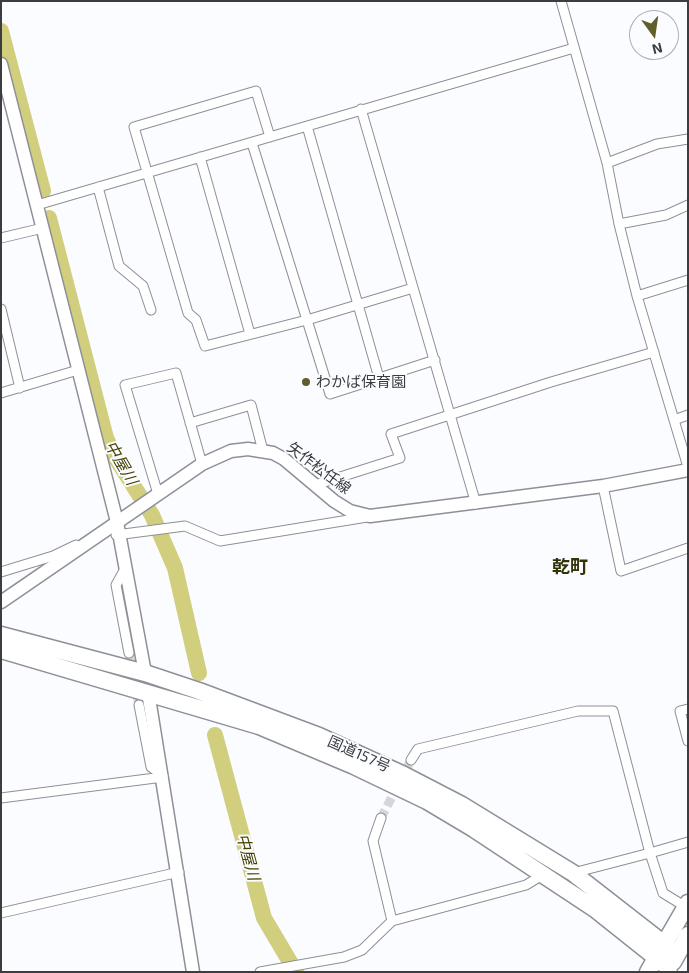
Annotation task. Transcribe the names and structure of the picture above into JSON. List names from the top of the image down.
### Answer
{
  "streets": {
    "highway": ["国道157号"],
    "street": ["矢作松任線"]
  },
  "districts": ["乾町"],
  "water": ["中屋川"],
  "places": ["わかば保育園"],
  "north": "bottom"
}
